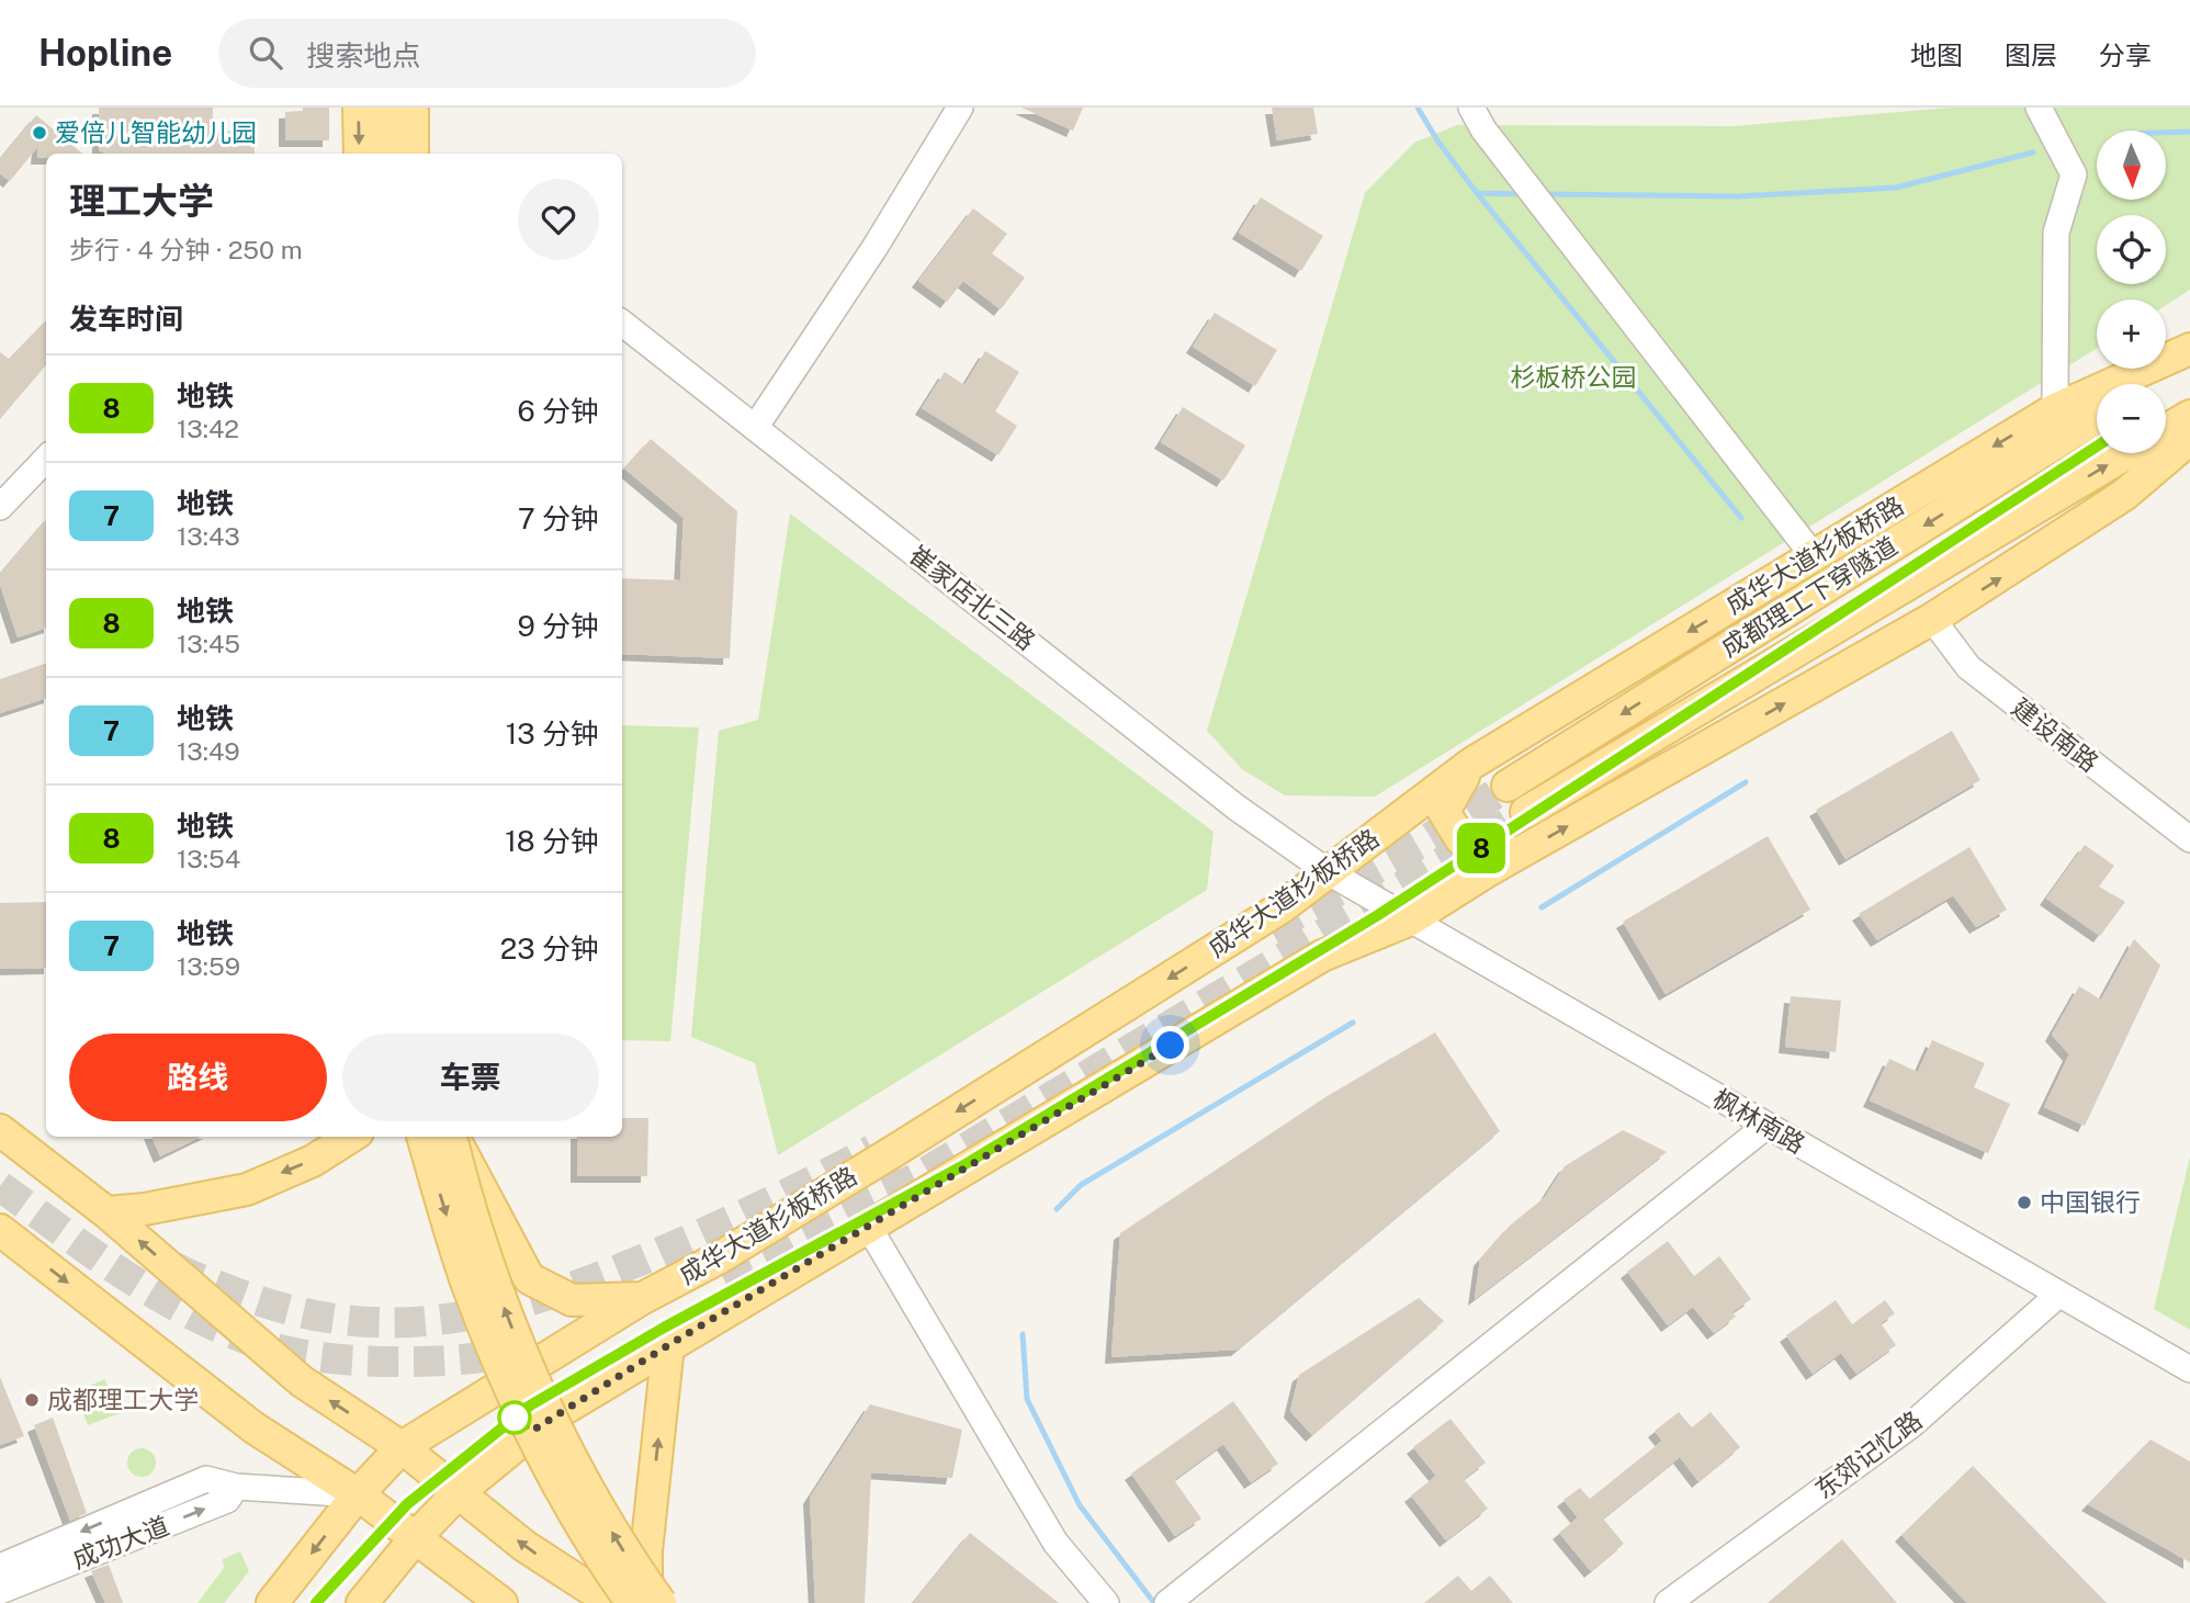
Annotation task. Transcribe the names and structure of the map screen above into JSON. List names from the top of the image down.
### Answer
{
  "streets": {
    "main road": ["成华大道杉板桥路", "成都理工下穿隧道"],
    "street": [
      "崔家店北三路",
      "建设南路",
      "枫林南路",
      "东郊记忆路",
      "成功大道"
    ]
  },
  "crossings": [
    ["成华大道杉板桥路", "崔家店北三路"],
    ["成华大道杉板桥路", "建设南路"],
    ["成华大道杉板桥路", "枫林南路"],
    ["成华大道杉板桥路", "成功大道"],
    ["崔家店北三路", "枫林南路"],
    ["枫林南路", "东郊记忆路"]
  ],
  "parks": ["杉板桥公园"],
  "places": ["爱倍儿智能幼儿园", "中国银行", "成都理工大学"],
  "lines": ["metro line 8"],
  "north": "bottom",
  "page": {
    "header": "Hopline",
    "search": "搜索地点",
    "nav": ["地图", "图层", "分享"],
    "on_map": "8",
    "map_buttons": ["+", "−"],
    "heading": [
      ["理工大学", "步行 · 4 分钟 · 250 m"],
      "发车时间"
    ],
    "list": [
      {
        "mark": "8",
        "name": "地铁",
        "note": "13:42",
        "value": "6 分钟"
      },
      {
        "mark": "7",
        "name": "地铁",
        "note": "13:43",
        "value": "7 分钟"
      },
      {
        "mark": "8",
        "name": "地铁",
        "note": "13:45",
        "value": "9 分钟"
      },
      {
        "mark": "7",
        "name": "地铁",
        "note": "13:49",
        "value": "13 分钟"
      },
      {
        "mark": "8",
        "name": "地铁",
        "note": "13:54",
        "value": "18 分钟"
      },
      {
        "mark": "7",
        "name": "地铁",
        "note": "13:59",
        "value": "23 分钟"
      }
    ],
    "buttons": ["路线", "车票"]
  }
}
